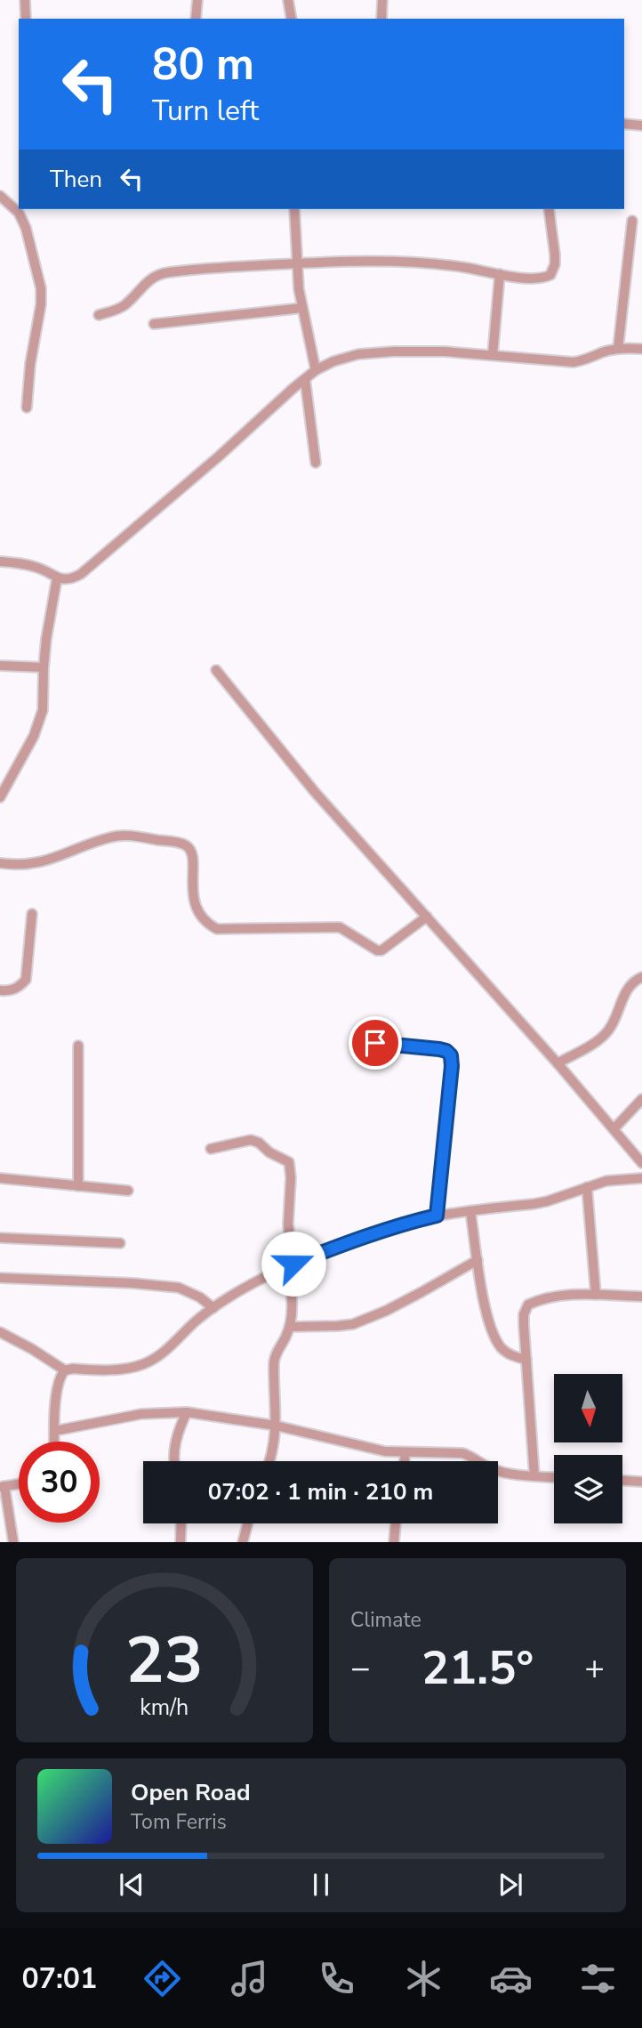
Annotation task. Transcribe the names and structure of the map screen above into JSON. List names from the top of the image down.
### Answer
{
  "north": "bottom",
  "page": {
    "turn": ["80 m", "Turn left"],
    "then": "Then",
    "limit": "30",
    "trip": "07:02 · 1 min · 210 m",
    "tile": "Climate",
    "heat": ["−", "21.5°", "+"],
    "song": ["Open Road", "Tom Ferris"],
    "tabs": "07:01",
    "gauge": ["23", "km/h"]
  }
}
